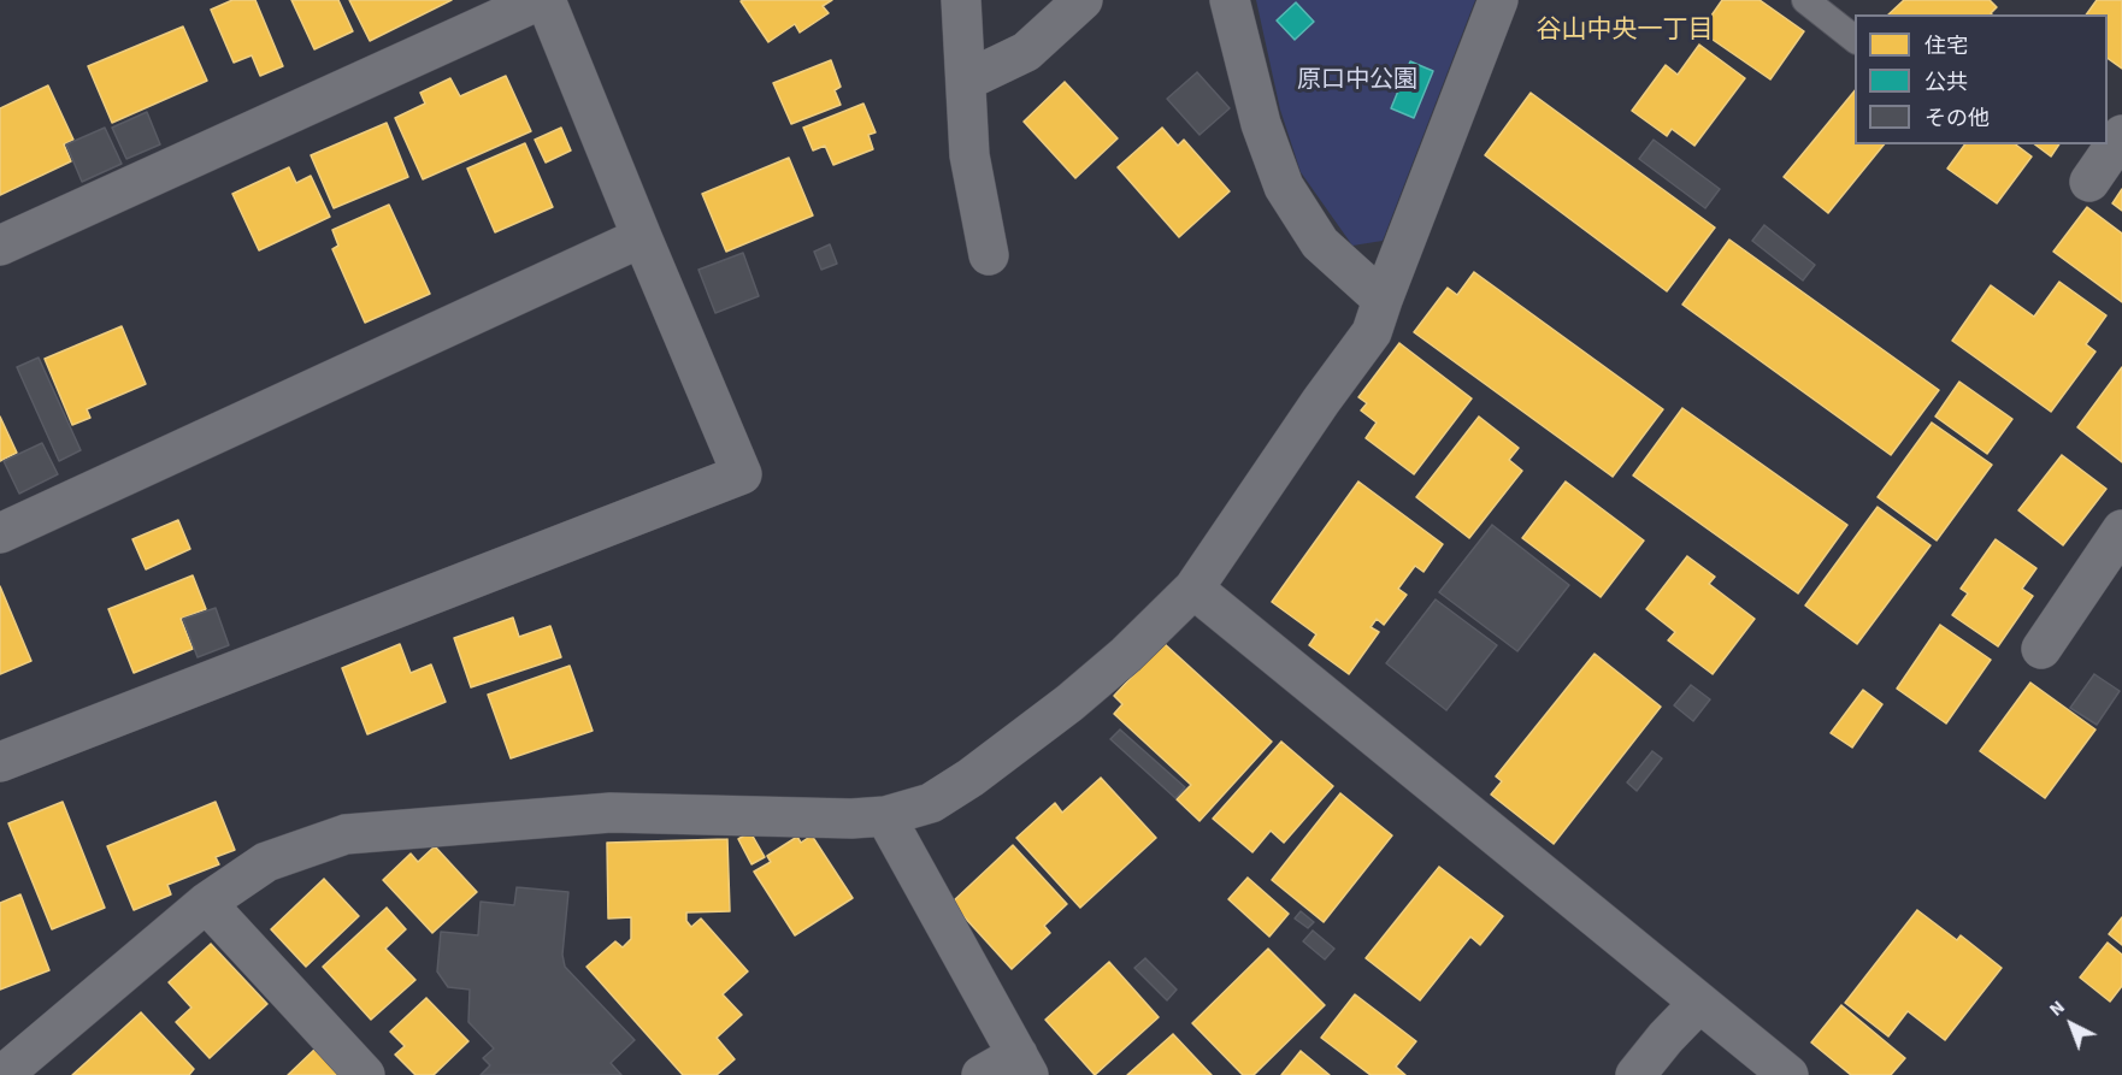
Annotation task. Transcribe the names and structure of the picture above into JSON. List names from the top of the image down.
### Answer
{
  "districts": ["谷山中央一丁目"],
  "parks": ["原口中公園"],
  "legend": ["住宅", "公共", "その他"],
  "north": "top left"
}
